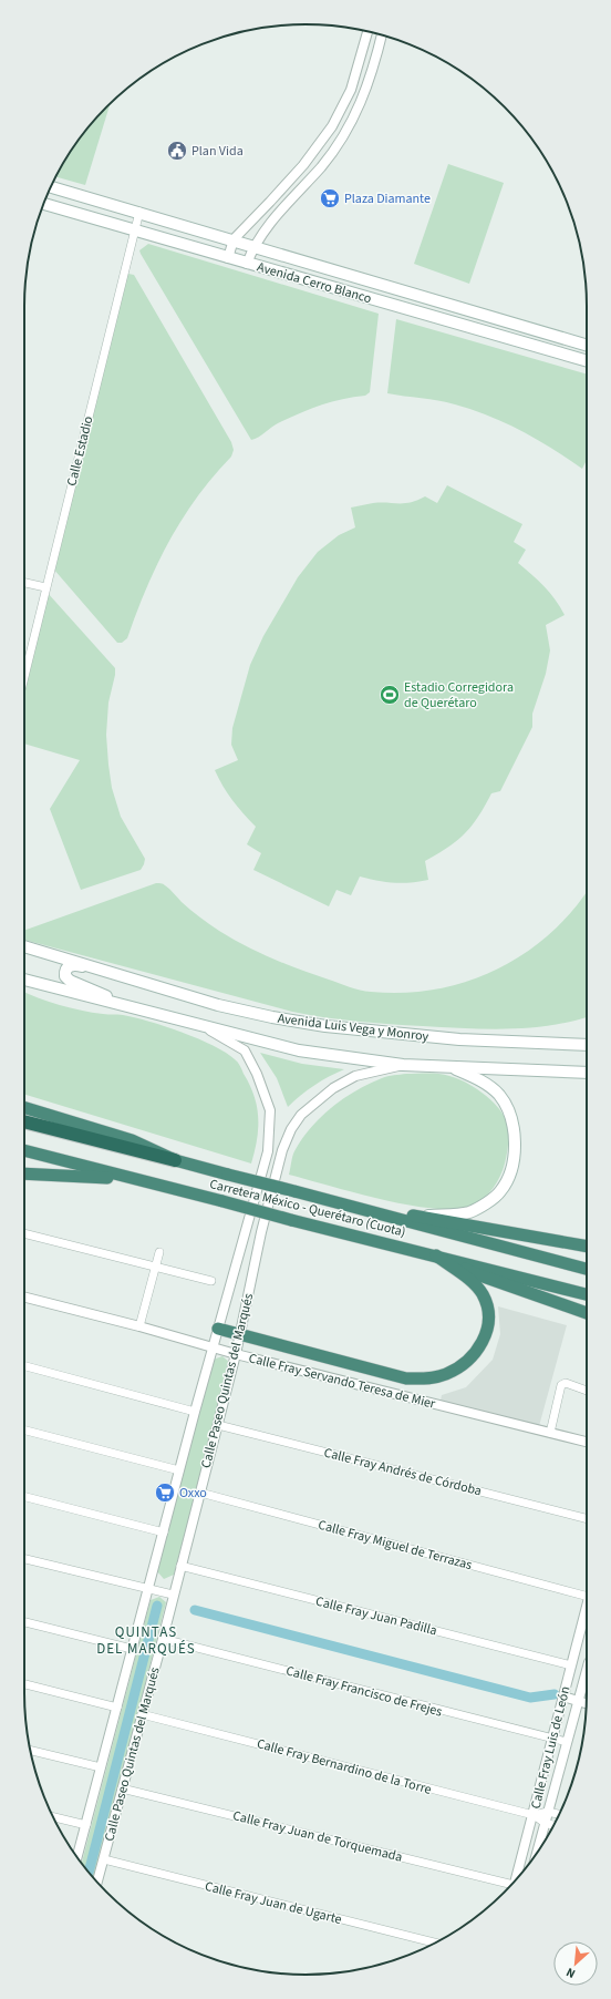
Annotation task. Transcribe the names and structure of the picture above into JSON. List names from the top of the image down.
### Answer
{
  "streets": {
    "highway": ["Carretera México - Querétaro (Cuota)"],
    "main road": ["Avenida Cerro Blanco", "Avenida Luis Vega y Monroy"],
    "street": [
      "Calle Estadio",
      "Calle Paseo Quintas del Marqués",
      "Calle Fray Servando Teresa de Mier",
      "Calle Fray Andrés de Córdoba",
      "Calle Fray Miguel de Terrazas",
      "Calle Fray Juan Padilla",
      "Calle Fray Francisco de Frejes",
      "Calle Fray Luis de León",
      "Calle Fray Bernardino de la Torre",
      "Calle Fray Juan de Torquemada",
      "Calle Fray Juan de Ugarte"
    ]
  },
  "crossings": [
    ["Avenida Cerro Blanco", "Calle Estadio"],
    ["Avenida Luis Vega y Monroy", "Calle Paseo Quintas del Marqués"],
    ["Calle Paseo Quintas del Marqués", "Calle Fray Servando Teresa de Mier"],
    ["Calle Paseo Quintas del Marqués", "Calle Fray Andrés de Córdoba"],
    ["Calle Paseo Quintas del Marqués", "Calle Fray Miguel de Terrazas"],
    ["Calle Paseo Quintas del Marqués", "Calle Fray Juan Padilla"],
    ["Calle Paseo Quintas del Marqués", "Calle Fray Francisco de Frejes"],
    ["Calle Paseo Quintas del Marqués", "Calle Fray Bernardino de la Torre"],
    ["Calle Paseo Quintas del Marqués", "Calle Fray Juan de Torquemada"],
    ["Calle Paseo Quintas del Marqués", "Calle Fray Juan de Ugarte"],
    ["Calle Fray Juan Padilla", "Calle Fray Luis de León"],
    ["Calle Fray Francisco de Frejes", "Calle Fray Luis de León"],
    ["Calle Fray Luis de León", "Calle Fray Bernardino de la Torre"]
  ],
  "districts": ["QUINTAS DEL MARQUÉS"],
  "places": {
    "public building": ["Plan Vida"],
    "supermarket": ["Plaza Diamante", "Oxxo"],
    "sports": ["Estadio Corregidora de Querétaro"]
  },
  "north": "bottom left"
}
